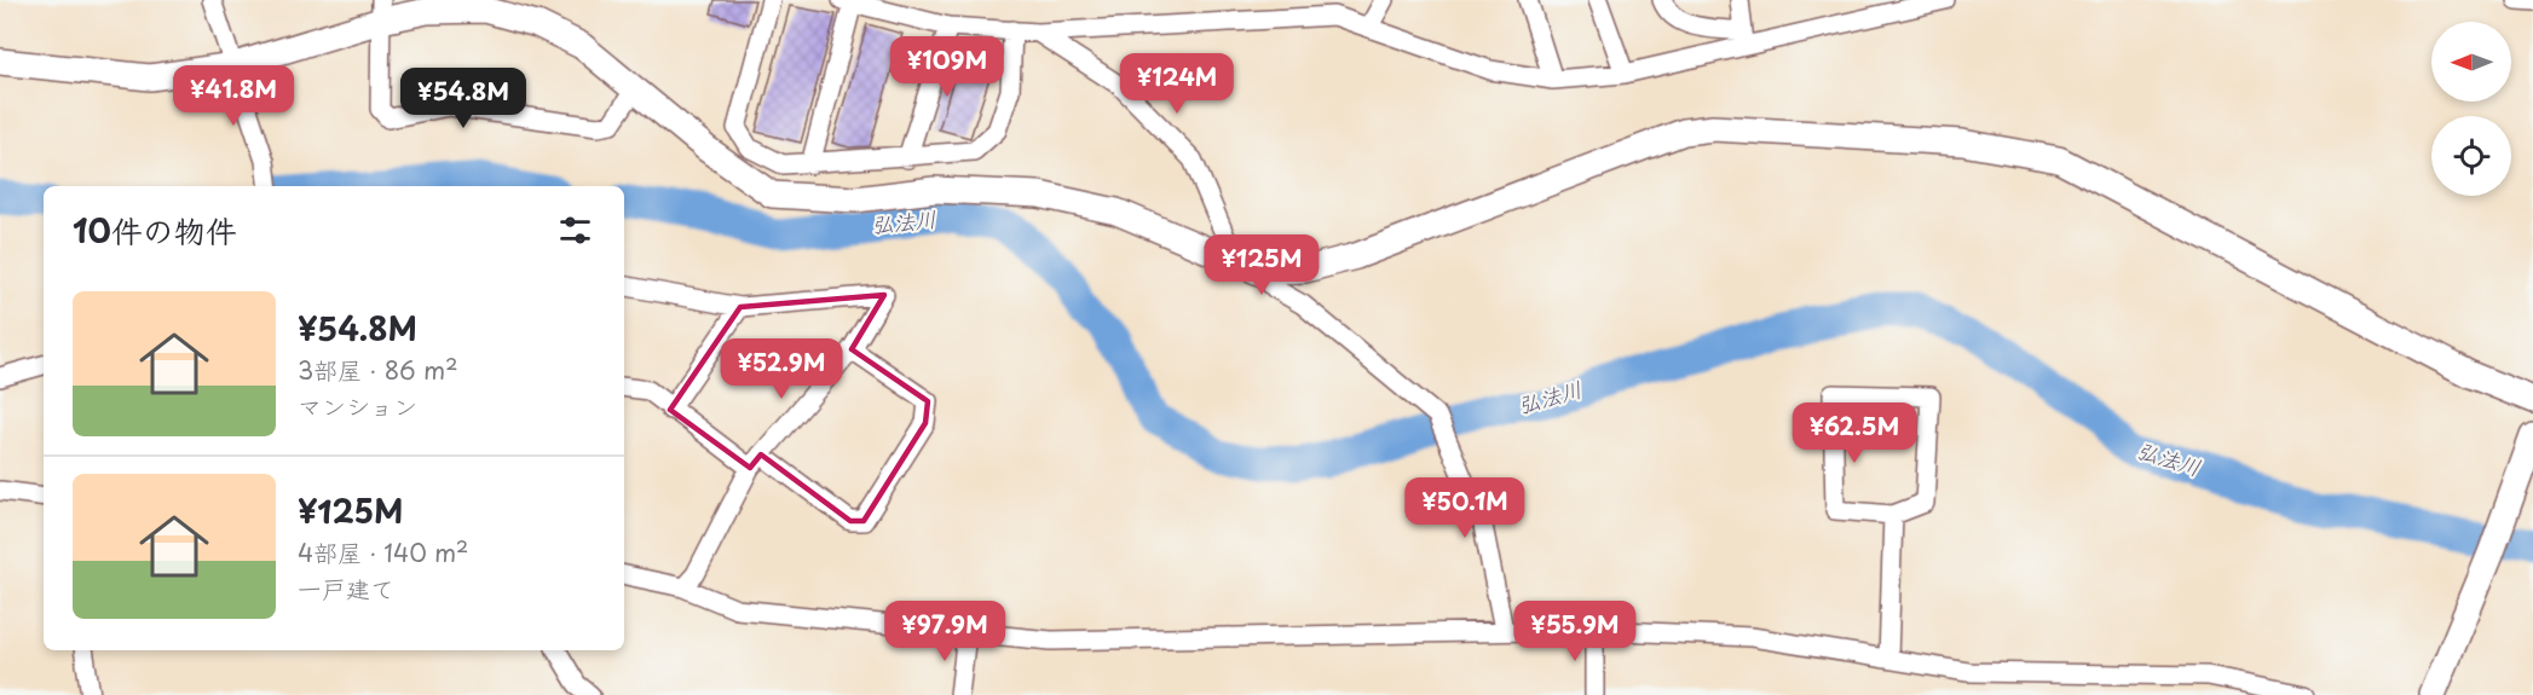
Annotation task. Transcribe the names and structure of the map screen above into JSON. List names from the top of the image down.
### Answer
{
  "water": ["弘法川"],
  "north": "left",
  "page": {
    "price": [
      "¥109M",
      "¥124M",
      "¥41.8M",
      "¥54.8M",
      "¥125M",
      "¥52.9M",
      "¥62.5M",
      "¥50.1M",
      "¥97.9M",
      "¥55.9M"
    ],
    "heading": "10件の物件",
    "list": [
      {
        "name": "¥54.8M",
        "note": "3部屋 · 86 m² · マンション"
      },
      {
        "name": "¥125M",
        "note": "4部屋 · 140 m² · 一戸建て"
      }
    ]
  }
}
